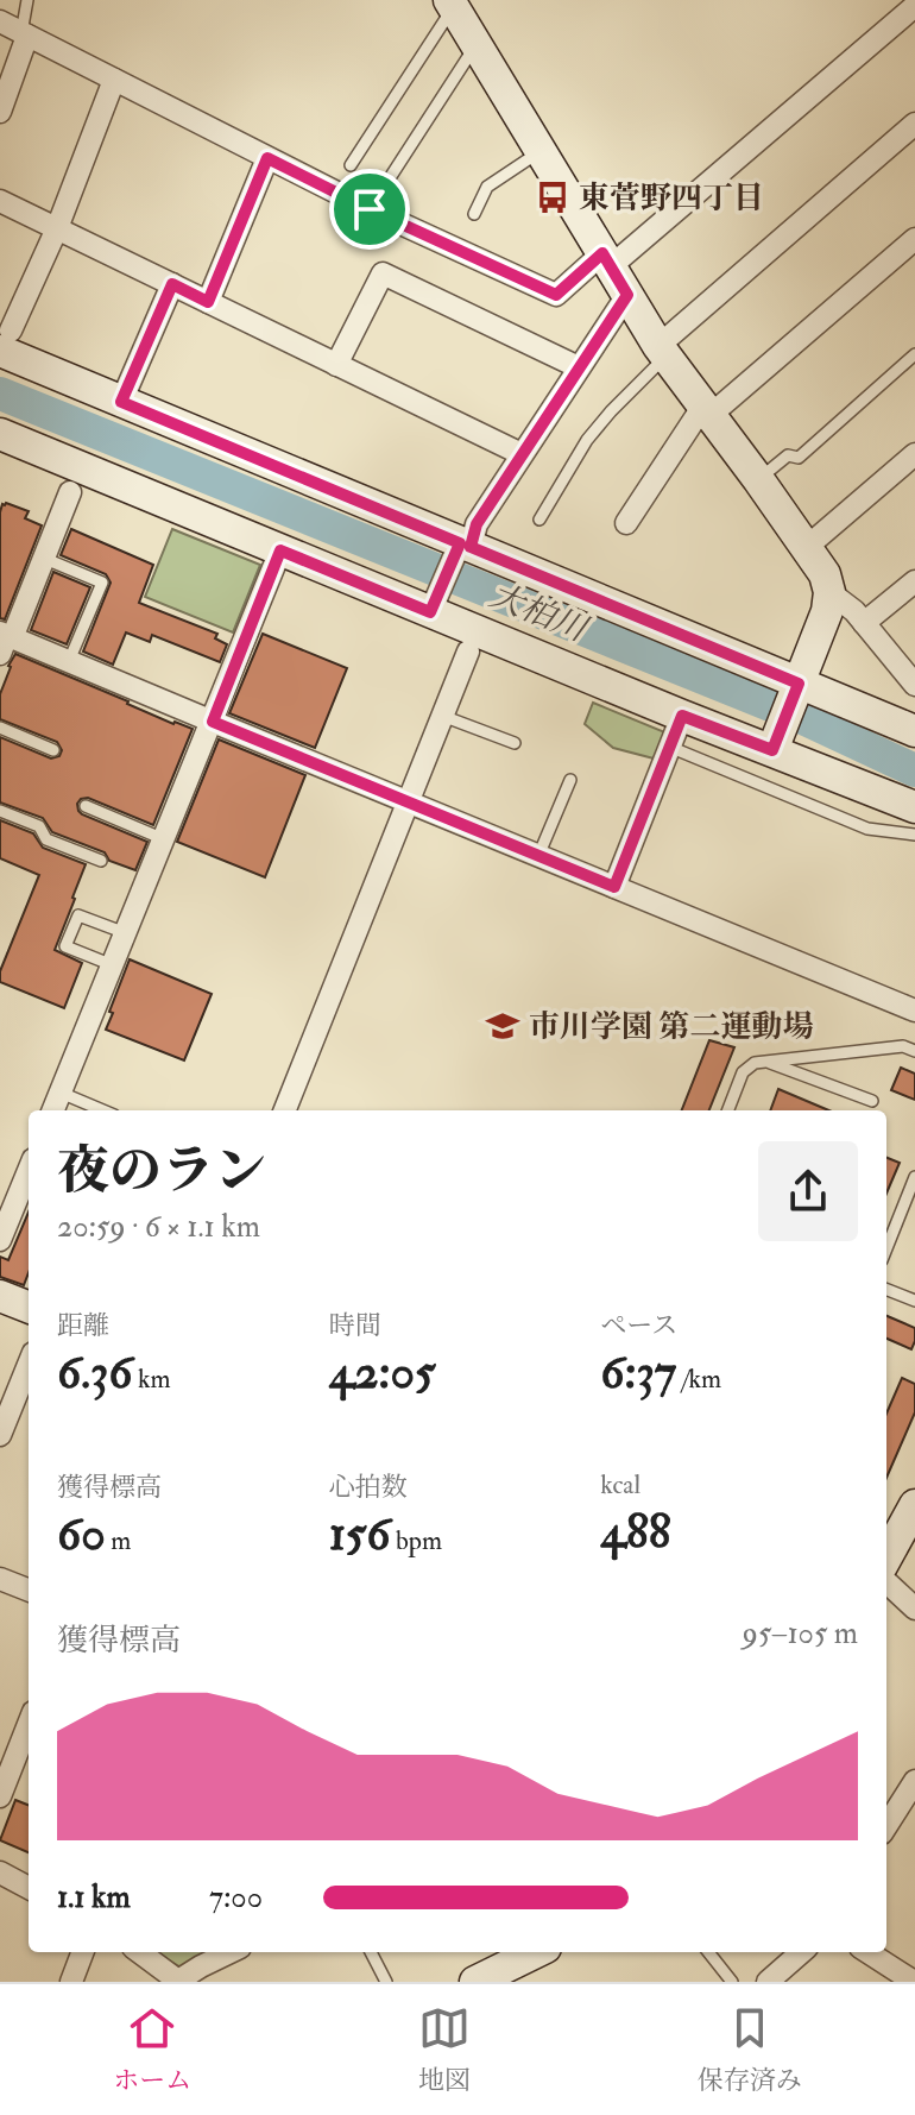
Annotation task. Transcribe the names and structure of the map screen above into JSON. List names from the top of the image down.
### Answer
{
  "water": ["大柏川"],
  "places": {
    "bus stop": ["東菅野四丁目"],
    "school or university": ["市川学園 第二運動場"]
  },
  "page": {
    "heading": ["夜のラン", "20:59 · 6 × 1.1 km"],
    "stats": [
      ["距離", "6.36 km"],
      ["時間", "42:05"],
      ["ペース", "6:37 /km"],
      ["獲得標高", "60 m"],
      ["心拍数", "156 bpm"],
      ["kcal", "488"]
    ],
    "chart": ["獲得標高", "95–105 m"],
    "list": [
      {
        "name": "1.1 km",
        "note": "7:00"
      }
    ],
    "tabs": ["ホーム", "地図", "保存済み"]
  }
}
